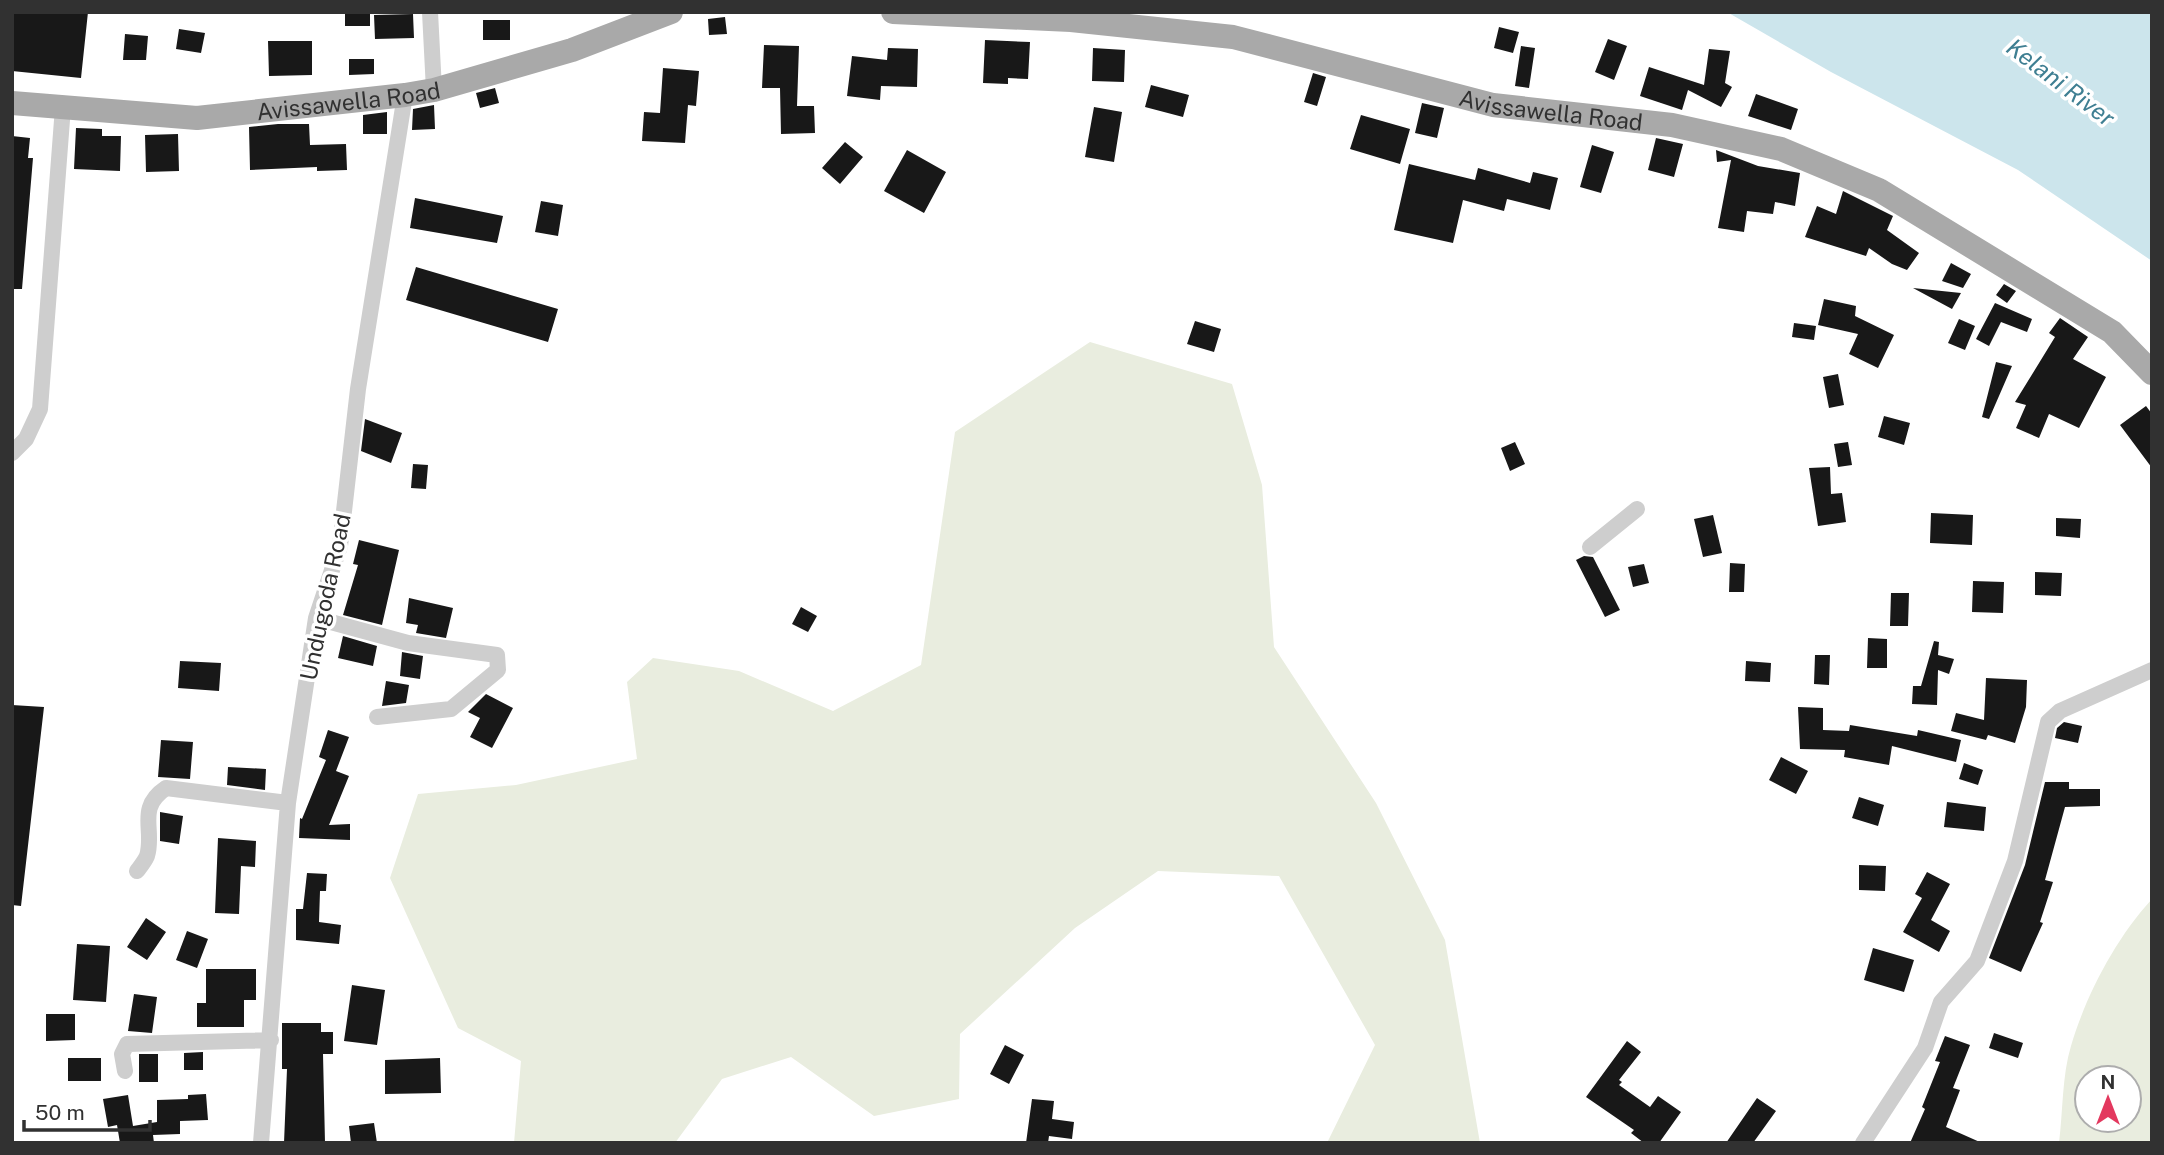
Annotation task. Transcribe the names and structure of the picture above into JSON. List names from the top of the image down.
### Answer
{
  "streets": {
    "main road": ["Avissawella Road"],
    "street": ["Undugoda Road"]
  },
  "crossings": [
    ["Avissawella Road", "Undugoda Road"]
  ],
  "water": ["Kelani River"],
  "scale_bar": "50 m",
  "north": "top"
}
